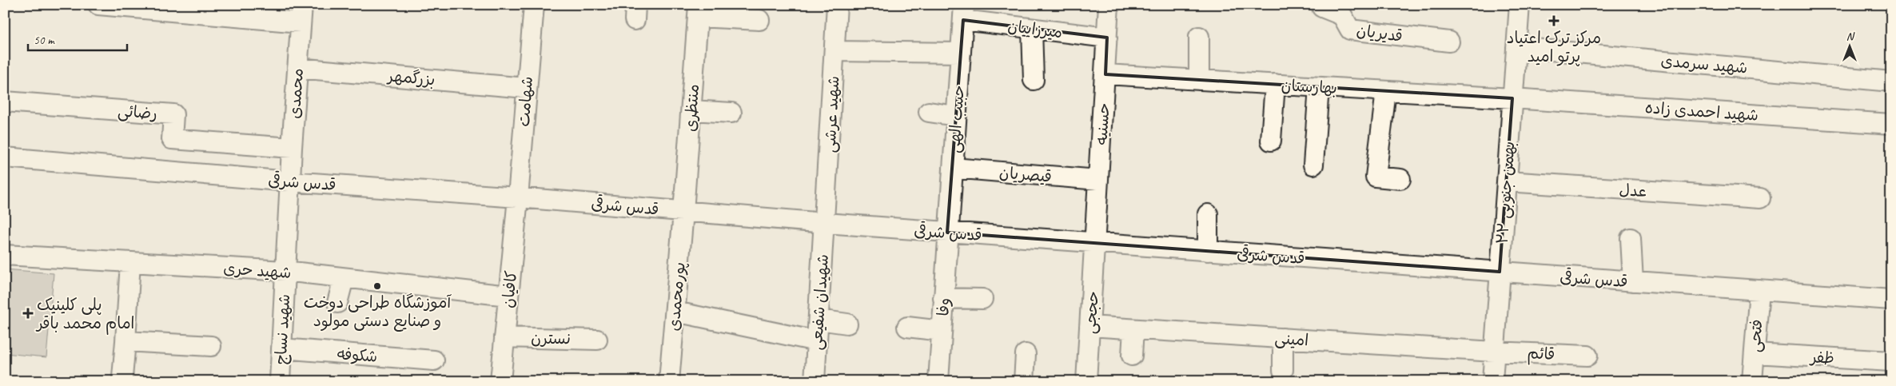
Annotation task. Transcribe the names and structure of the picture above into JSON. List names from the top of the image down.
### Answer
{
  "streets": {
    "street": [
      "میرزاییان",
      "قدیریان",
      "شهید سرمدی",
      "بزرگمهر",
      "بهارستان",
      "محمدی",
      "شهامت",
      "منتظری",
      "شهید احمدی زاده",
      "رضائی",
      "شهید عرشی",
      "حبیب الهی",
      "حسنیه",
      "قیصریان",
      "قدس شرقی",
      "عدل",
      "۲۲ بهمن جنوبی",
      "شهید حری",
      "کافیان",
      "پورمحمدی",
      "شهیدان شفیعی",
      "وفا",
      "حججی",
      "شهید نساج",
      "فتحی",
      "نسترن",
      "امینی",
      "قائم",
      "شکوفه",
      "ظفر"
    ]
  },
  "crossings": [
    ["میرزاییان", "حبیب الهی"],
    ["میرزاییان", "حسنیه"],
    ["شهید سرمدی", "۲۲ بهمن جنوبی"],
    ["بزرگمهر", "محمدی"],
    ["بزرگمهر", "شهامت"],
    ["بهارستان", "شهید احمدی زاده"],
    ["بهارستان", "حسنیه"],
    ["بهارستان", "۲۲ بهمن جنوبی"],
    ["محمدی", "رضائی"],
    ["محمدی", "قدس شرقی"],
    ["محمدی", "شهید نساج"],
    ["شهامت", "قدس شرقی"],
    ["شهامت", "کافیان"],
    ["منتظری", "قدس شرقی"],
    ["منتظری", "پورمحمدی"],
    ["شهید احمدی زاده", "۲۲ بهمن جنوبی"],
    ["شهید عرشی", "قدس شرقی"],
    ["شهید عرشی", "شهیدان شفیعی"],
    ["حبیب الهی", "قیصریان"],
    ["حبیب الهی", "قدس شرقی"],
    ["حبیب الهی", "وفا"],
    ["حسنیه", "قیصریان"],
    ["حسنیه", "قدس شرقی"],
    ["حسنیه", "حججی"],
    ["قدس شرقی", "۲۲ بهمن جنوبی"],
    ["قدس شرقی", "کافیان"],
    ["قدس شرقی", "پورمحمدی"],
    ["قدس شرقی", "شهیدان شفیعی"],
    ["قدس شرقی", "وفا"],
    ["قدس شرقی", "حججی"],
    ["قدس شرقی", "شهید نساج"],
    ["قدس شرقی", "فتحی"],
    ["عدل", "۲۲ بهمن جنوبی"],
    ["۲۲ بهمن جنوبی", "امینی"],
    ["۲۲ بهمن جنوبی", "قائم"],
    ["شهید حری", "کافیان"],
    ["شهید حری", "شهید نساج"],
    ["کافیان", "نسترن"],
    ["حججی", "امینی"],
    ["شهید نساج", "شکوفه"],
    ["فتحی", "ظفر"],
    ["امینی", "قائم"]
  ],
  "places": {
    "health": ["مرکز ترک اعتیاد پرتو امید", "پلی کلینیک امام محمد باقر"],
    "other": ["آموزشگاه طراحی دوخت و صنایع دستی مولود"]
  },
  "scale_bar": "50 m",
  "north": "top"
}
